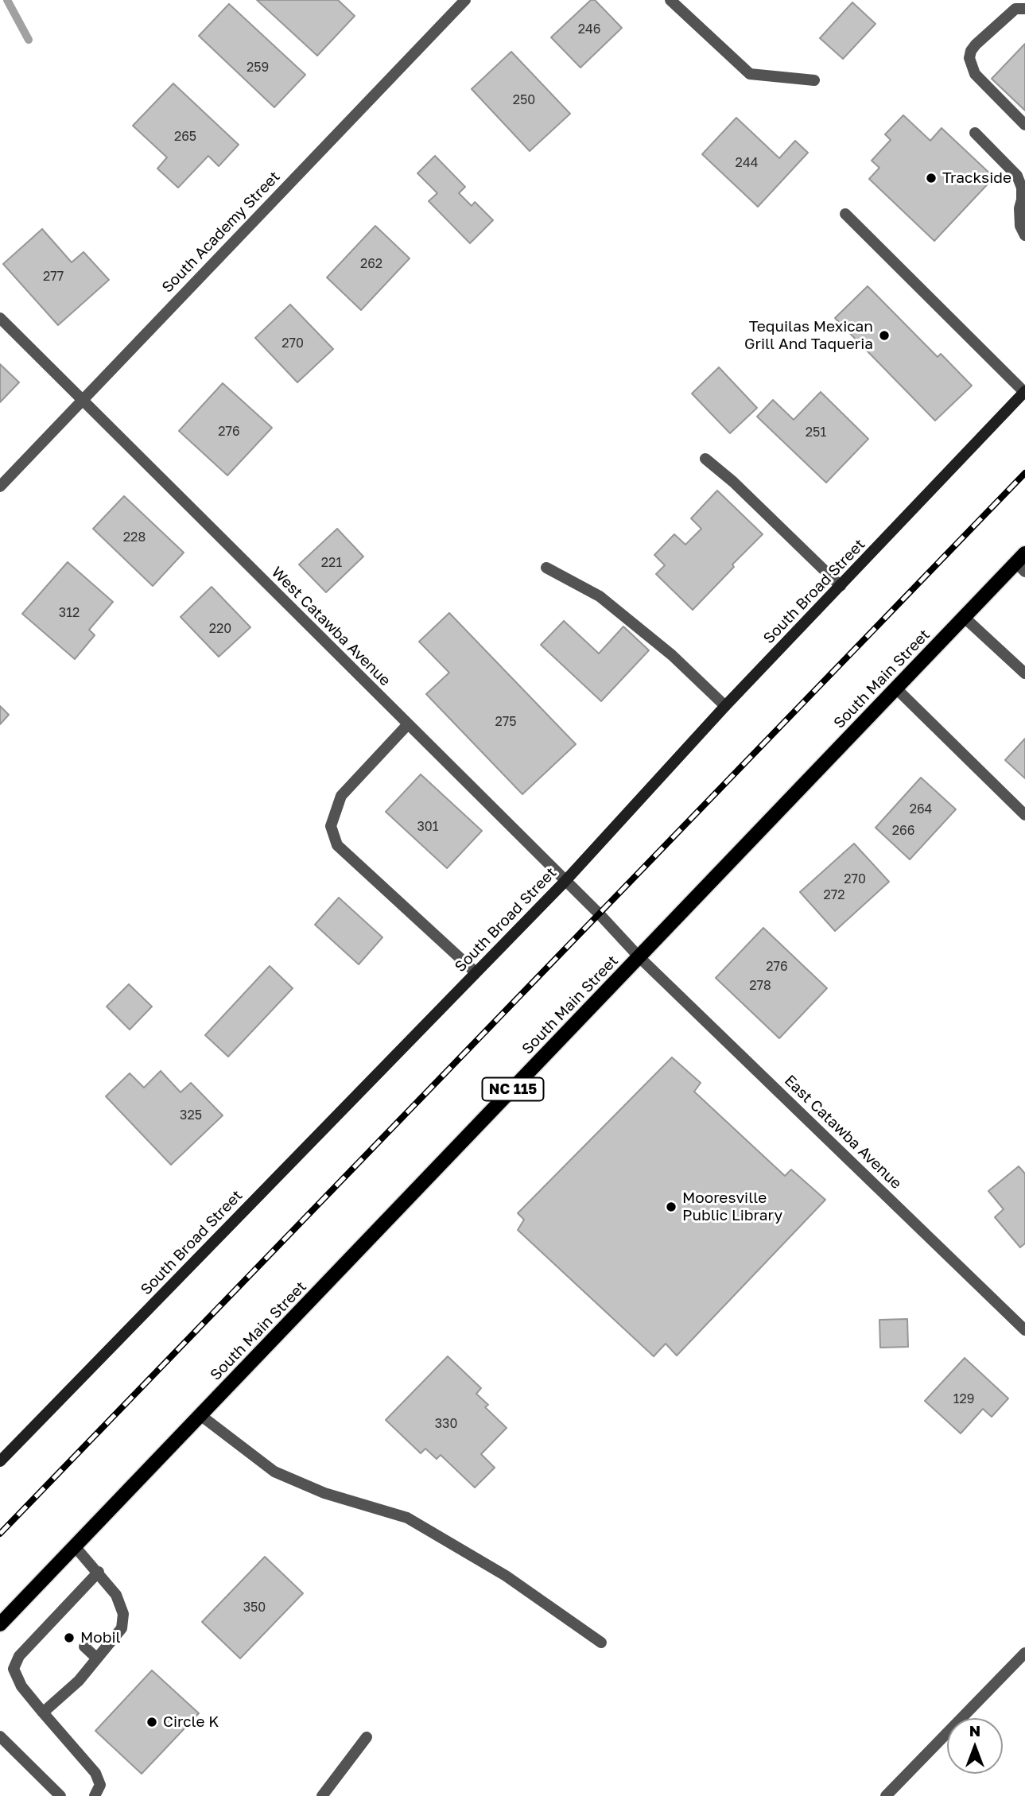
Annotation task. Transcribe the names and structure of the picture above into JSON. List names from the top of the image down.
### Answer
{
  "streets": {
    "main road": ["South Main Street", "NC 115"],
    "street": [
      "South Academy Street",
      "South Broad Street",
      "West Catawba Avenue",
      "East Catawba Avenue"
    ]
  },
  "crossings": [
    ["South Academy Street", "West Catawba Avenue"],
    ["South Broad Street", "West Catawba Avenue"],
    ["West Catawba Avenue", "South Main Street"],
    ["West Catawba Avenue", "East Catawba Avenue"],
    ["South Main Street", "East Catawba Avenue"]
  ],
  "places": [
    "Trackside",
    "Tequilas Mexican Grill And Taqueria",
    "Mooresville Public Library",
    "Mobil",
    "Circle K"
  ],
  "house_numbers": [
    "246",
    "259",
    "250",
    "265",
    "244",
    "262",
    "277",
    "270",
    "276",
    "251",
    "228",
    "221",
    "312",
    "220",
    "275",
    "264",
    "301",
    "266",
    "270",
    "272",
    "276",
    "278",
    "325",
    "129",
    "330",
    "350"
  ],
  "north": "top"
}
